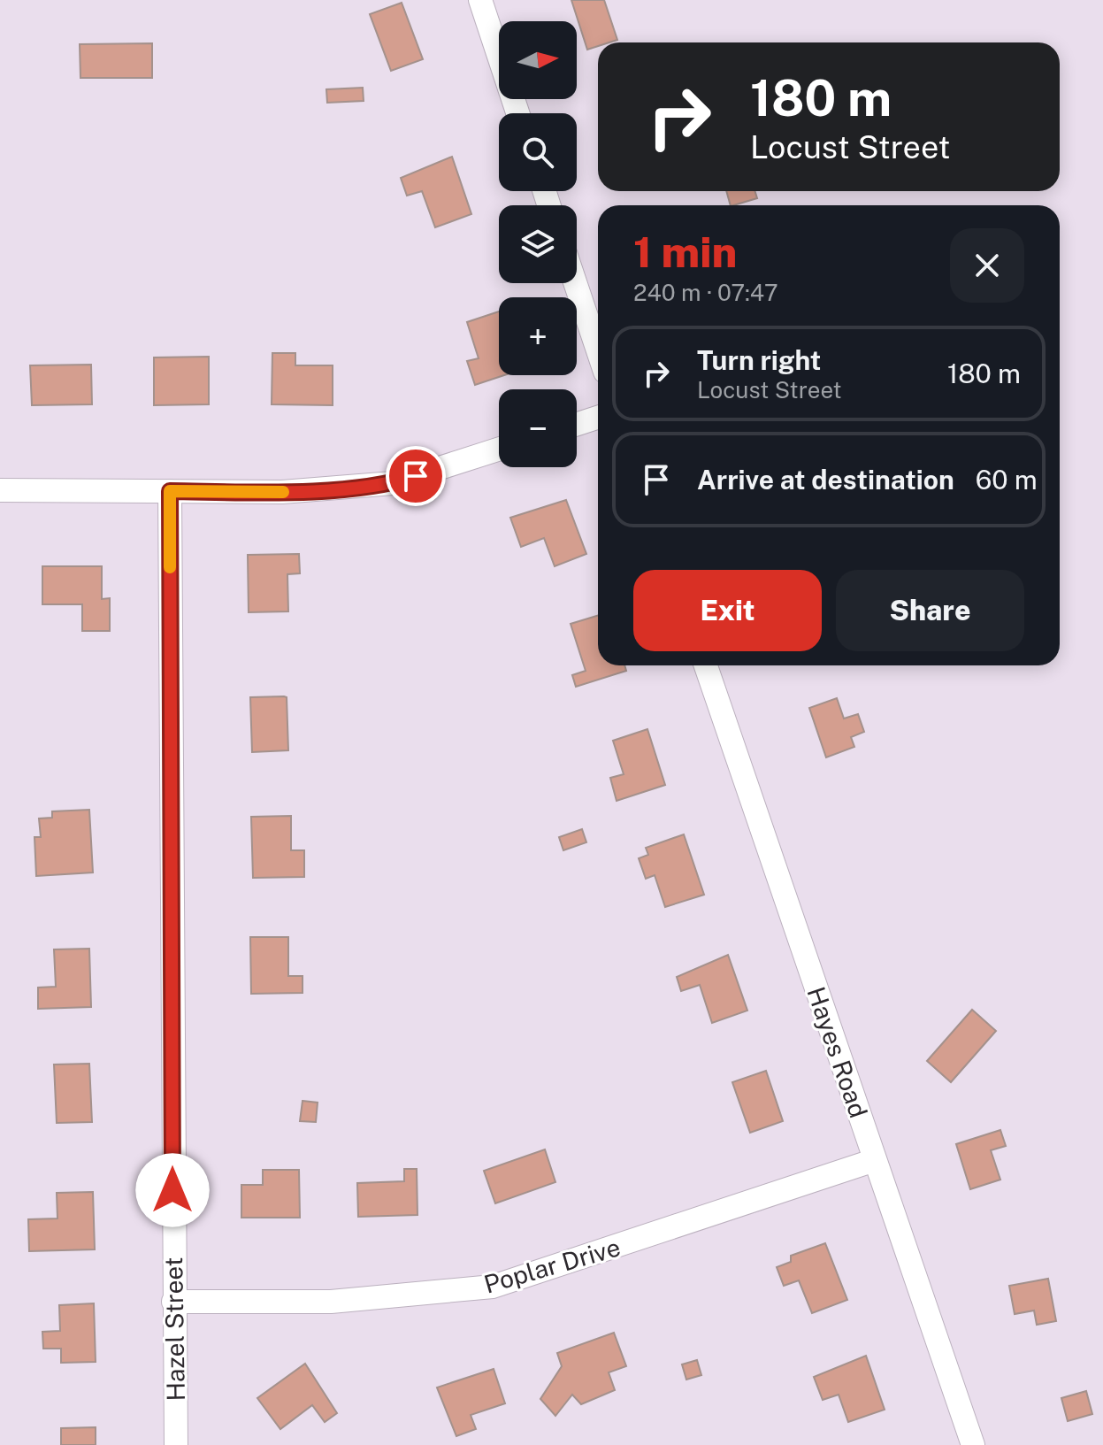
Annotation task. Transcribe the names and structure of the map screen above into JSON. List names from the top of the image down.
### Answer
{
  "streets": {
    "street": ["Hayes Road", "Poplar Drive", "Hazel Street"]
  },
  "crossings": [
    ["Hayes Road", "Poplar Drive"],
    ["Poplar Drive", "Hazel Street"]
  ],
  "north": "right",
  "page": {
    "map_buttons": ["+", "−"],
    "turn": ["180 m", "Locust Street"],
    "heading": ["1 min", "240 m · 07:47"],
    "list": [
      {
        "name": "Turn right",
        "note": "Locust Street",
        "value": "180 m"
      },
      {
        "name": "Arrive at destination",
        "value": "60 m"
      }
    ],
    "buttons": ["Exit", "Share"]
  }
}
